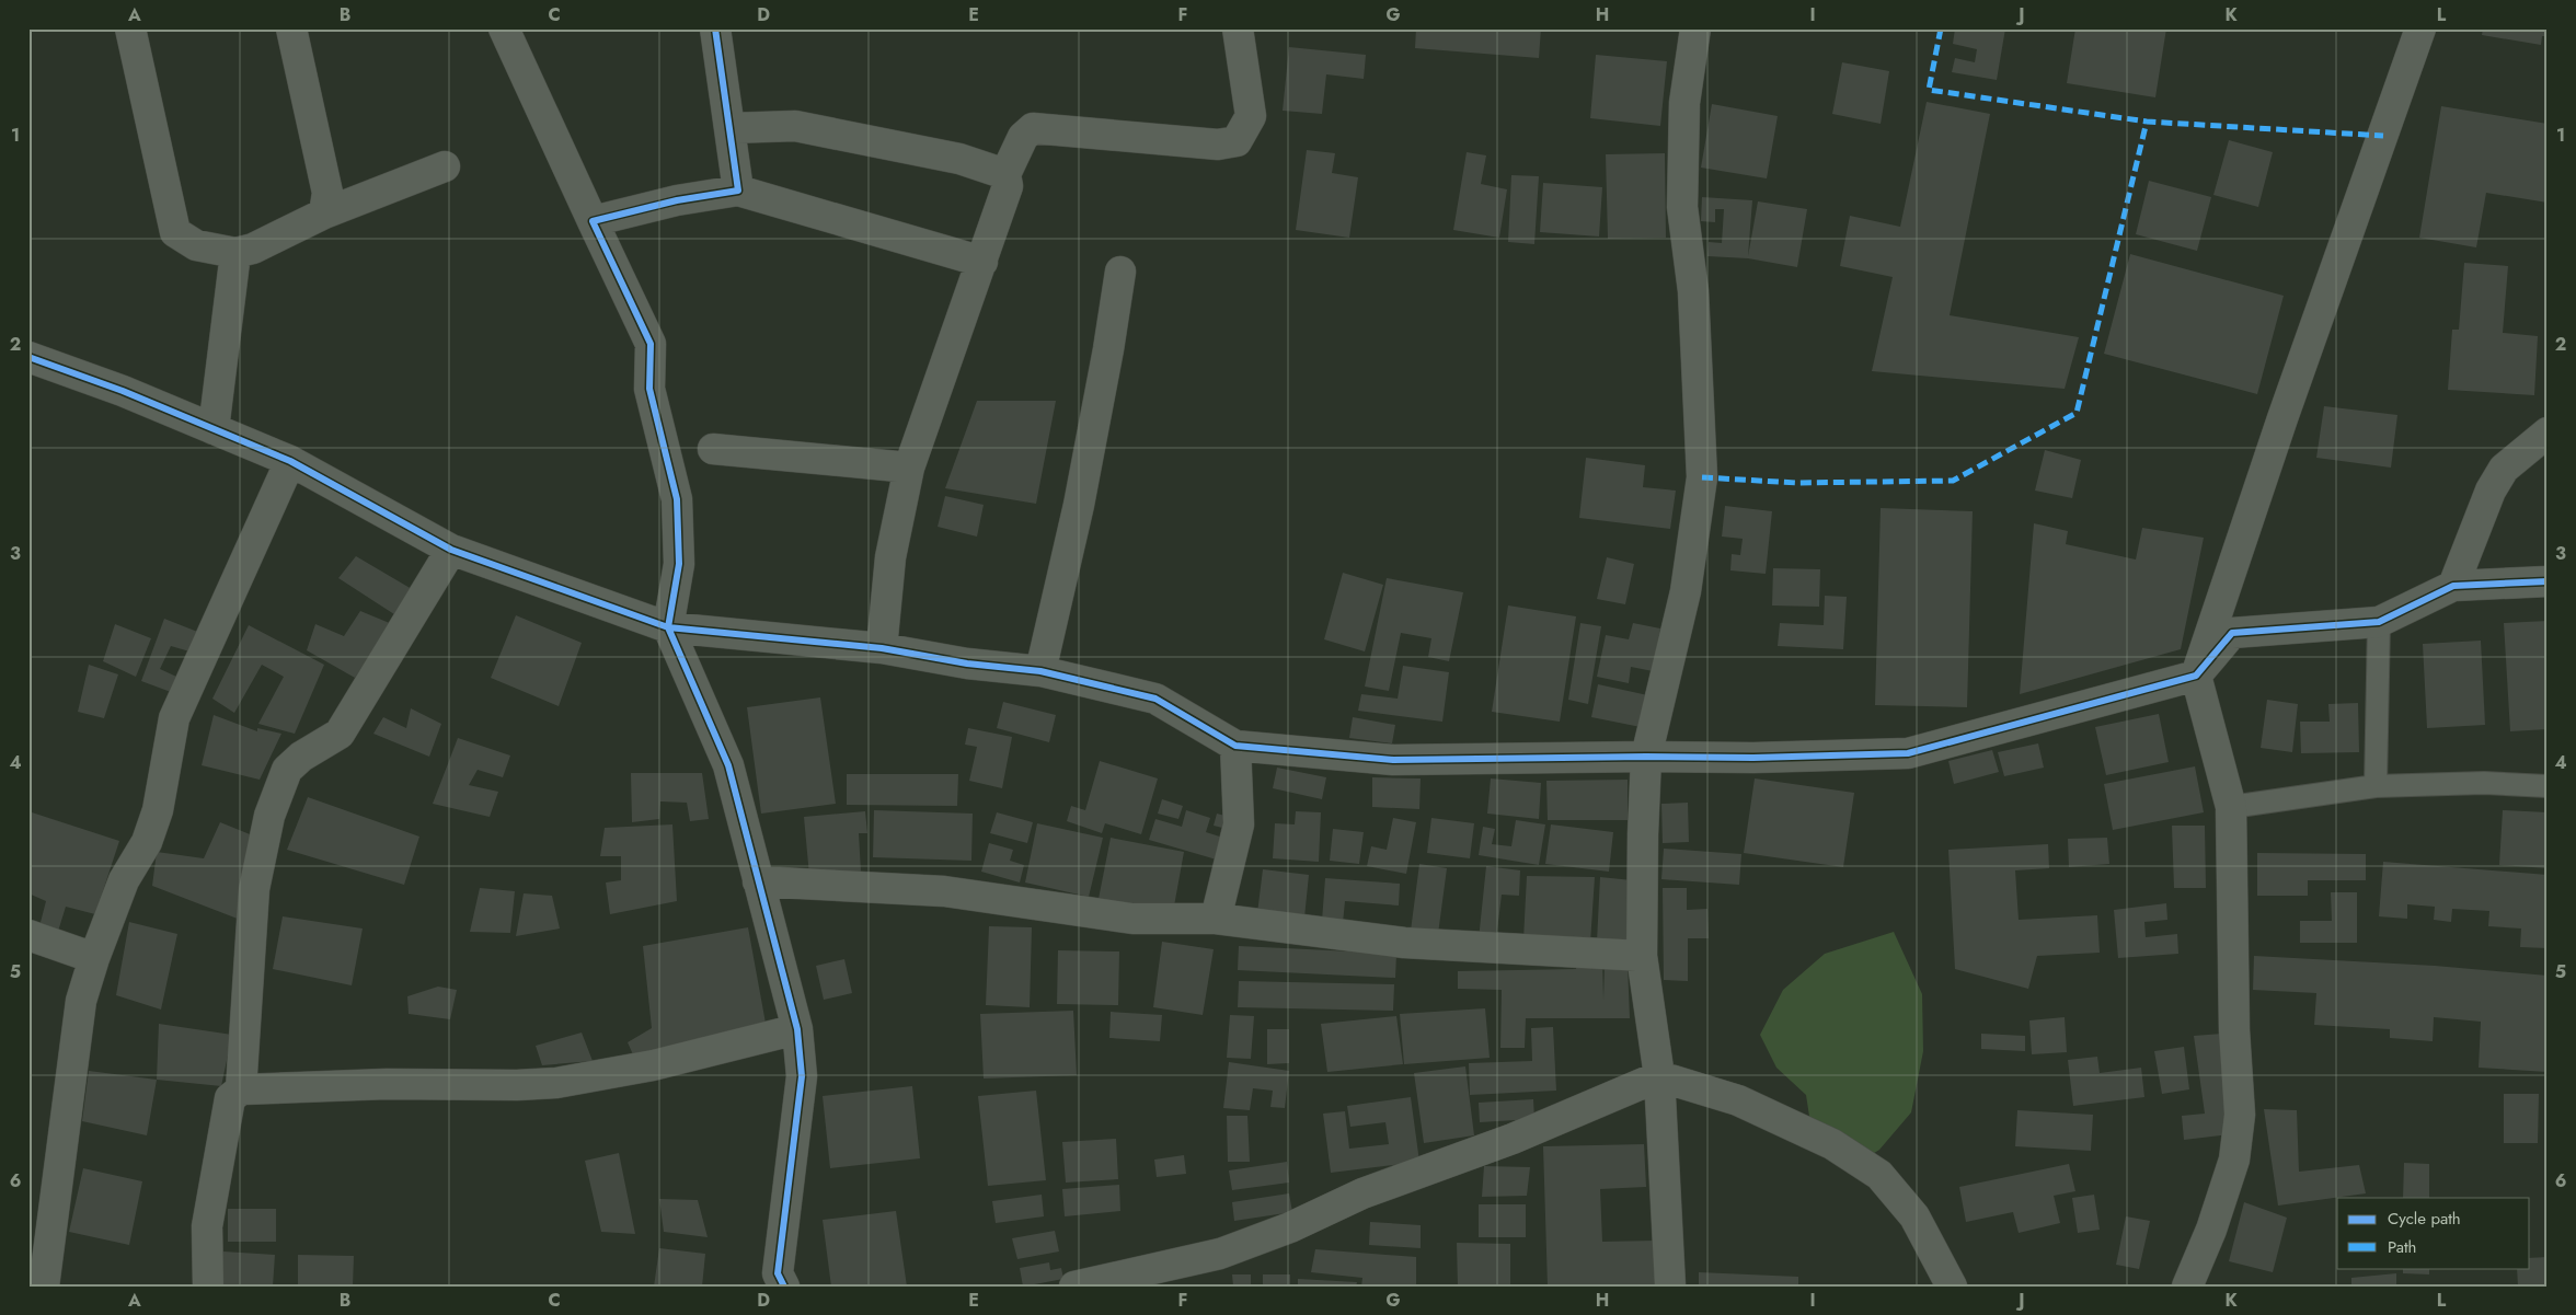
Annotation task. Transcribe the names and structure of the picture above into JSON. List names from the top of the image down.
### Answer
{
  "legend": ["Cycle path", "Path"],
  "grid": {
    "columns": [
      "A",
      "B",
      "C",
      "D",
      "E",
      "F",
      "G",
      "H",
      "I",
      "J",
      "K",
      "L"
    ],
    "rows": [
      "1",
      "2",
      "3",
      "4",
      "5",
      "6"
    ]
  }
}
